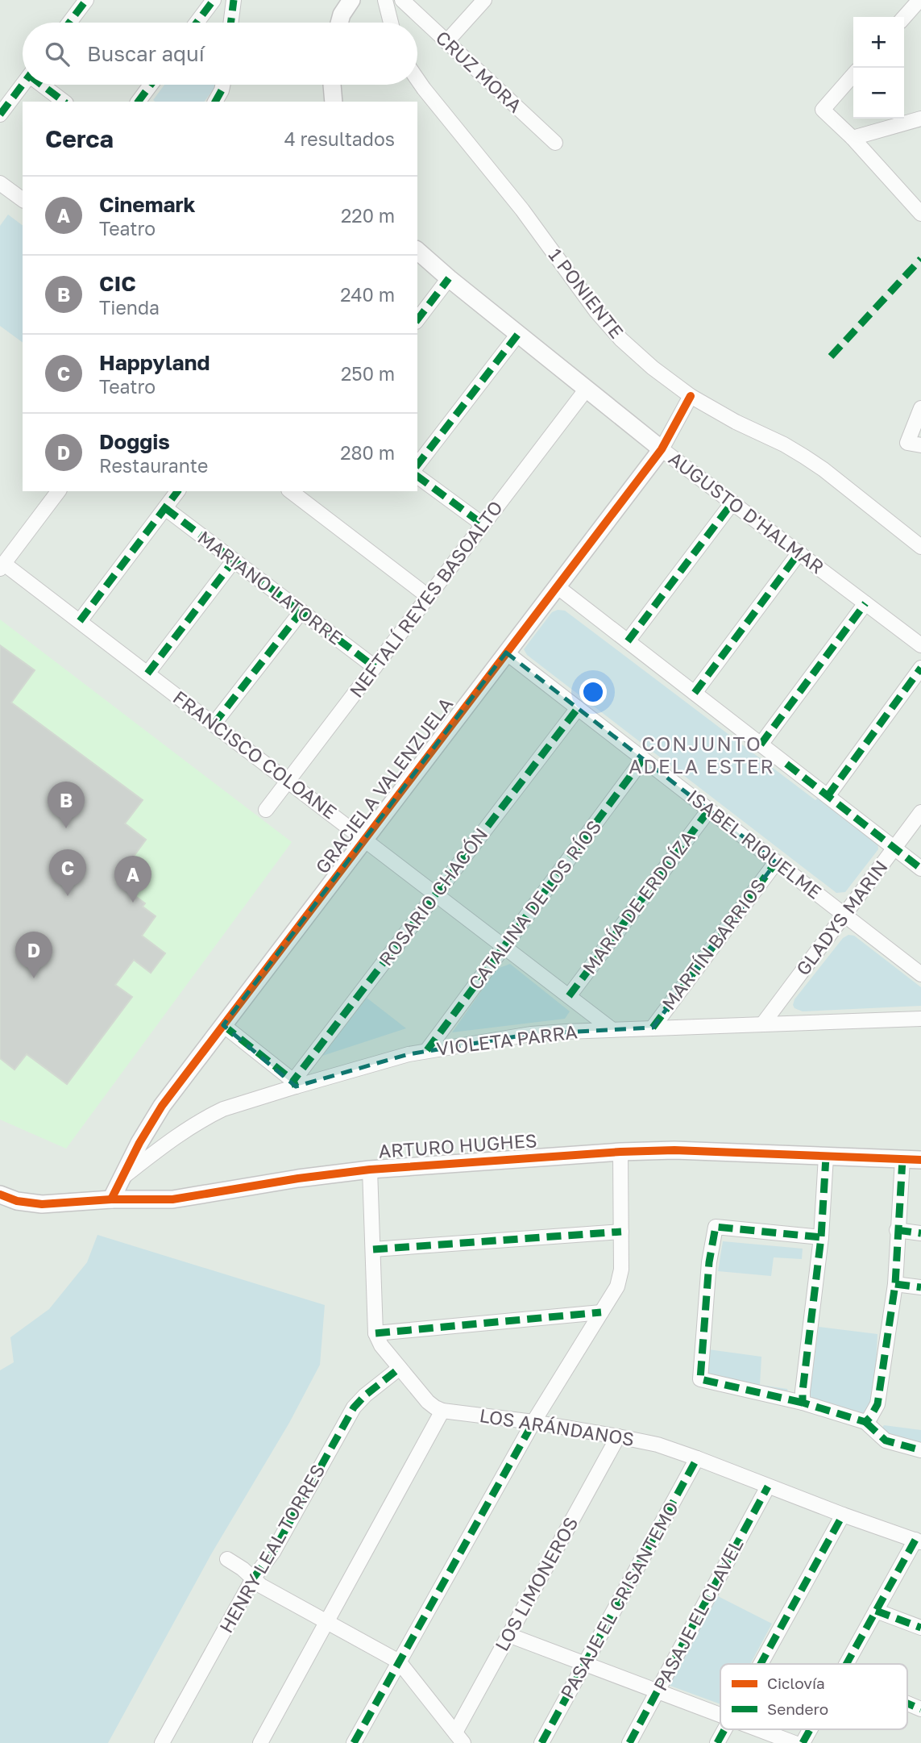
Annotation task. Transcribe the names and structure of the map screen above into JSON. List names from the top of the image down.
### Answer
{
  "streets": {
    "street": [
      "CRUZ MORA",
      "1 PONIENTE",
      "AUGUSTO D'HALMAR",
      "MARIANO LATORRE",
      "NEFTALÍ REYES BASOALTO",
      "FRANCISCO COLOANE",
      "GRACIELA VALENZUELA",
      "ISABEL RIQUELME",
      "ROSARIO CHACÓN",
      "MARÍA DE ERDOÍZA",
      "CATALINA DE LOS RÍOS",
      "GLADYS MARIN",
      "MARTÍN BARRIOS",
      "VIOLETA PARRA",
      "ARTURO HUGHES",
      "LOS ARÁNDANOS",
      "HENRY LEAL TORRES",
      "LOS LIMONEROS",
      "PASAJE EL CRISANTEMO",
      "PASAJE EL CLAVEL"
    ]
  },
  "crossings": [
    ["1 PONIENTE", "GRACIELA VALENZUELA"],
    ["AUGUSTO D'HALMAR", "NEFTALÍ REYES BASOALTO"],
    ["AUGUSTO D'HALMAR", "GRACIELA VALENZUELA"],
    ["MARIANO LATORRE", "NEFTALÍ REYES BASOALTO"],
    ["NEFTALÍ REYES BASOALTO", "FRANCISCO COLOANE"],
    ["FRANCISCO COLOANE", "GRACIELA VALENZUELA"],
    ["FRANCISCO COLOANE", "ROSARIO CHACÓN"],
    ["FRANCISCO COLOANE", "MARÍA DE ERDOÍZA"],
    ["FRANCISCO COLOANE", "CATALINA DE LOS RÍOS"],
    ["FRANCISCO COLOANE", "VIOLETA PARRA"],
    ["GRACIELA VALENZUELA", "ISABEL RIQUELME"],
    ["GRACIELA VALENZUELA", "VIOLETA PARRA"],
    ["GRACIELA VALENZUELA", "ARTURO HUGHES"],
    ["ISABEL RIQUELME", "ROSARIO CHACÓN"],
    ["ISABEL RIQUELME", "MARÍA DE ERDOÍZA"],
    ["ISABEL RIQUELME", "CATALINA DE LOS RÍOS"],
    ["ISABEL RIQUELME", "GLADYS MARIN"],
    ["ISABEL RIQUELME", "MARTÍN BARRIOS"],
    ["ROSARIO CHACÓN", "VIOLETA PARRA"],
    ["CATALINA DE LOS RÍOS", "VIOLETA PARRA"],
    ["GLADYS MARIN", "VIOLETA PARRA"],
    ["MARTÍN BARRIOS", "VIOLETA PARRA"],
    ["LOS ARÁNDANOS", "LOS LIMONEROS"],
    ["LOS ARÁNDANOS", "PASAJE EL CRISANTEMO"],
    ["LOS ARÁNDANOS", "PASAJE EL CLAVEL"]
  ],
  "districts": ["CONJUNTO ADELA ESTER"],
  "legend": ["Ciclovía", "Sendero"],
  "page": {
    "map_buttons": ["+", "−"],
    "search": "Buscar aquí",
    "heading": ["Cerca", "4 resultados"],
    "list": [
      {
        "mark": "A",
        "name": "Cinemark",
        "note": "Teatro",
        "value": "220 m"
      },
      {
        "mark": "B",
        "name": "CIC",
        "note": "Tienda",
        "value": "240 m"
      },
      {
        "mark": "C",
        "name": "Happyland",
        "note": "Teatro",
        "value": "250 m"
      },
      {
        "mark": "D",
        "name": "Doggis",
        "note": "Restaurante",
        "value": "280 m"
      }
    ],
    "pins": [
      "B",
      "C",
      "A",
      "D"
    ]
  }
}
